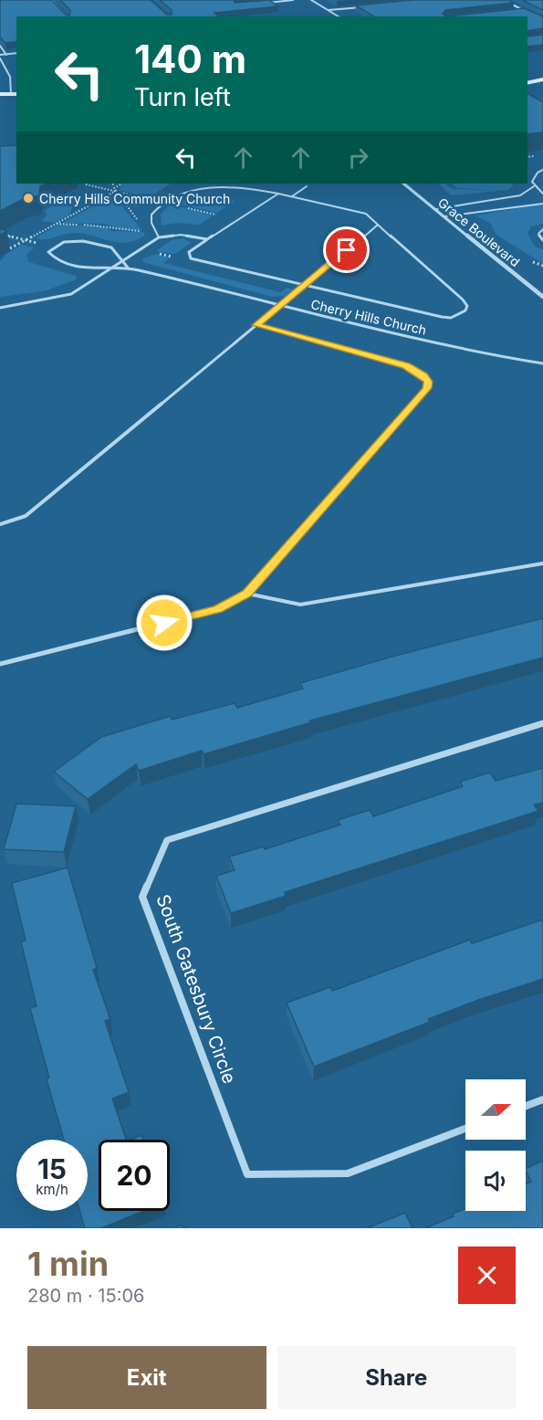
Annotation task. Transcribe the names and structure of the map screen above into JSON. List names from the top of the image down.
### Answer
{
  "streets": {
    "street": ["Grace Boulevard", "South Gatesbury Circle"],
    "lane": ["Cherry Hills Church"]
  },
  "places": ["Cherry Hills Community Church"],
  "north": "right",
  "page": {
    "turn": ["140 m", "Turn left"],
    "speed": "15 km/h",
    "limit": "20",
    "heading": ["1 min", "280 m · 15:06"],
    "buttons": ["Exit", "Share"]
  }
}
